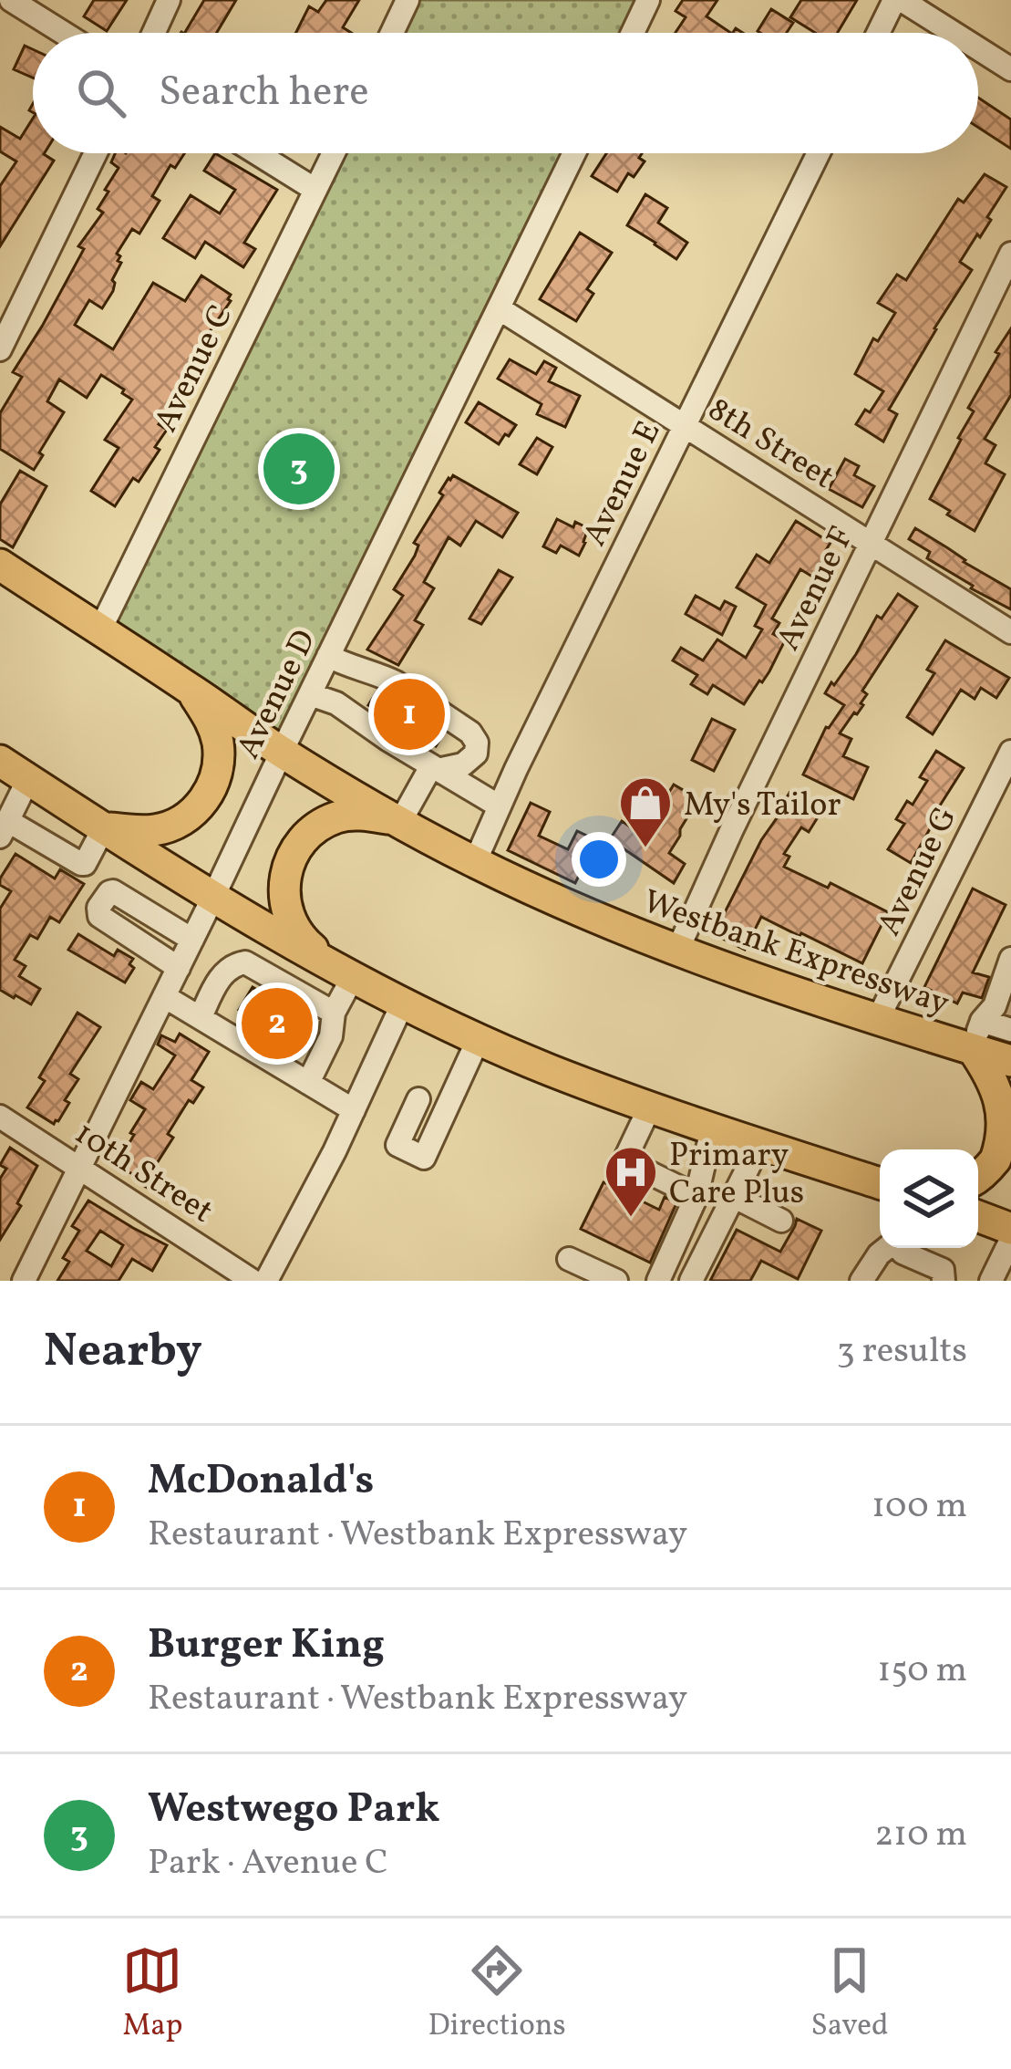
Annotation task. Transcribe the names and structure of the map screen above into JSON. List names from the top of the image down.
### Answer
{
  "streets": {
    "highway": ["Westbank Expressway"],
    "street": [
      "Avenue C",
      "8th Street",
      "Avenue E",
      "Avenue F",
      "Avenue D",
      "Avenue G",
      "10th Street"
    ]
  },
  "crossings": [
    ["Avenue C", "Westbank Expressway"],
    ["8th Street", "Avenue E"],
    ["8th Street", "Avenue F"],
    ["8th Street", "Avenue D"],
    ["Avenue E", "Westbank Expressway"],
    ["Avenue F", "Westbank Expressway"],
    ["Avenue D", "Westbank Expressway"],
    ["Avenue D", "10th Street"],
    ["Avenue G", "Westbank Expressway"]
  ],
  "places": {
    "shop": ["My's Tailor"],
    "hospital": ["Primary Care Plus"]
  },
  "page": {
    "search": "Search here",
    "pins": ["3", "1", "2"],
    "heading": ["Nearby", "3 results"],
    "list": [
      {
        "mark": "1",
        "name": "McDonald's",
        "note": "Restaurant · Westbank Expressway",
        "value": "100 m"
      },
      {
        "mark": "2",
        "name": "Burger King",
        "note": "Restaurant · Westbank Expressway",
        "value": "150 m"
      },
      {
        "mark": "3",
        "name": "Westwego Park",
        "note": "Park · Avenue C",
        "value": "210 m"
      }
    ],
    "nav": ["Map", "Directions", "Saved"]
  }
}
